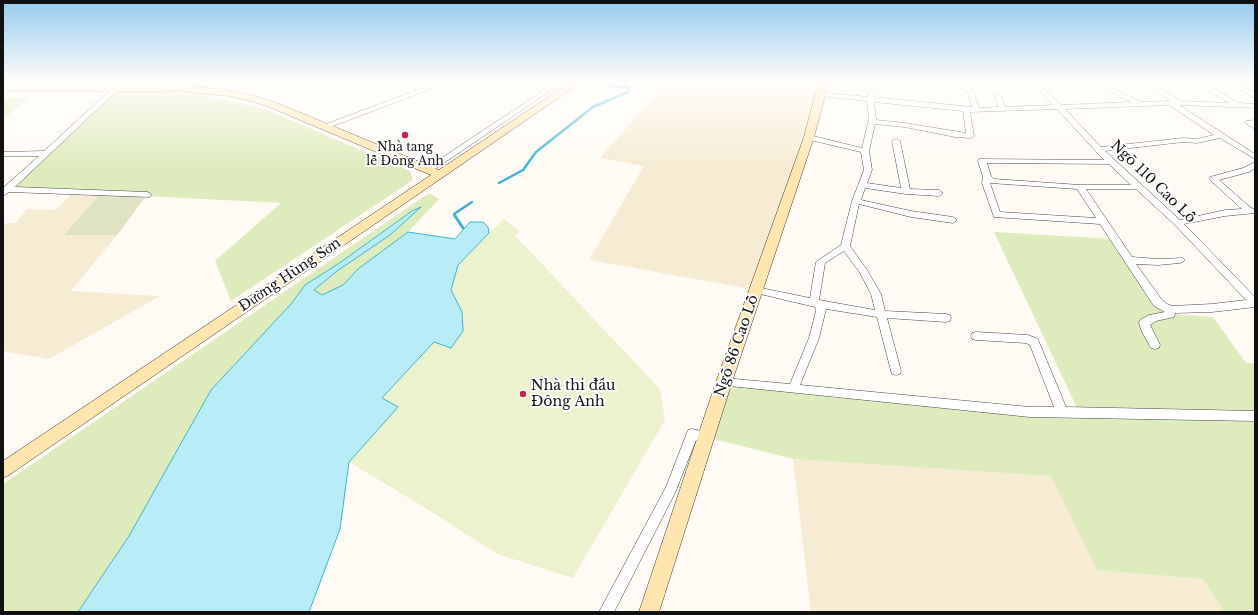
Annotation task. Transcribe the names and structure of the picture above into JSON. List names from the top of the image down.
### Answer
{
  "streets": {
    "street": ["Ngõ 110 Cao Lỗ", "Đường Hùng Sơn", "Ngõ 86 Cao Lỗ"]
  },
  "places": ["Nhà tang lễ Đông Anh", "Nhà thi đấu Đông Anh"]
}
